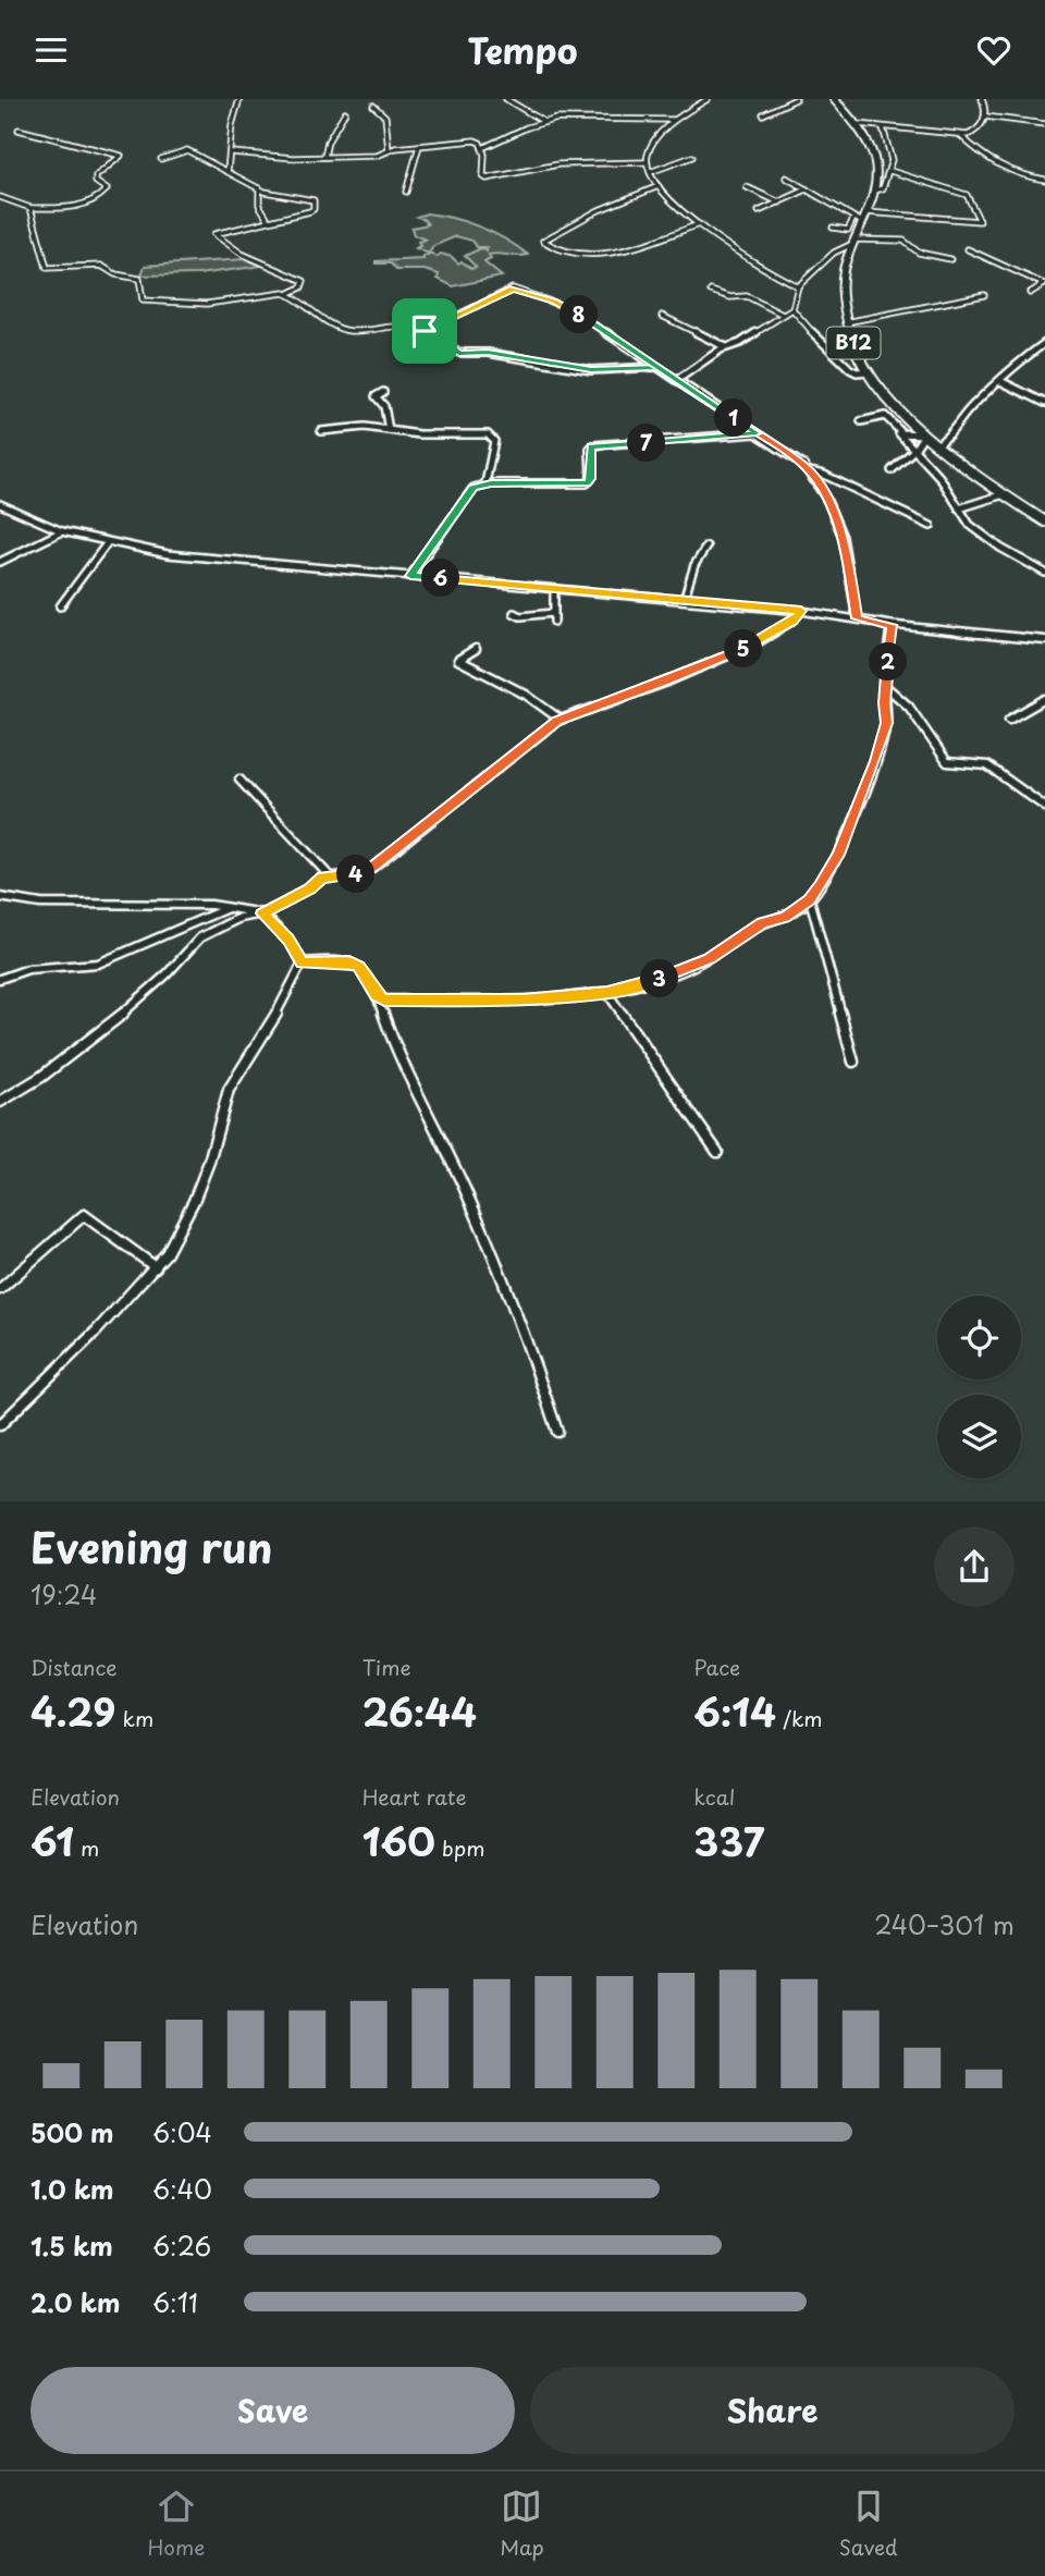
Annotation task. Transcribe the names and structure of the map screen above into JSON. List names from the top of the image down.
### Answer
{
  "streets": {
    "highway": ["B12"]
  },
  "page": {
    "header": "Tempo",
    "pins": [
      "8",
      "1",
      "7",
      "6",
      "5",
      "2",
      "4",
      "3"
    ],
    "heading": ["Evening run", "19:24"],
    "stats": [
      ["Distance", "4.29 km"],
      ["Time", "26:44"],
      ["Pace", "6:14 /km"],
      ["Elevation", "61 m"],
      ["Heart rate", "160 bpm"],
      ["kcal", "337"]
    ],
    "chart": ["Elevation", "240–301 m"],
    "list": [
      {
        "name": "500 m",
        "note": "6:04"
      },
      {
        "name": "1.0 km",
        "note": "6:40"
      },
      {
        "name": "1.5 km",
        "note": "6:26"
      },
      {
        "name": "2.0 km",
        "note": "6:11"
      }
    ],
    "buttons": ["Save", "Share"],
    "tabs": ["Home", "Map", "Saved"]
  }
}
